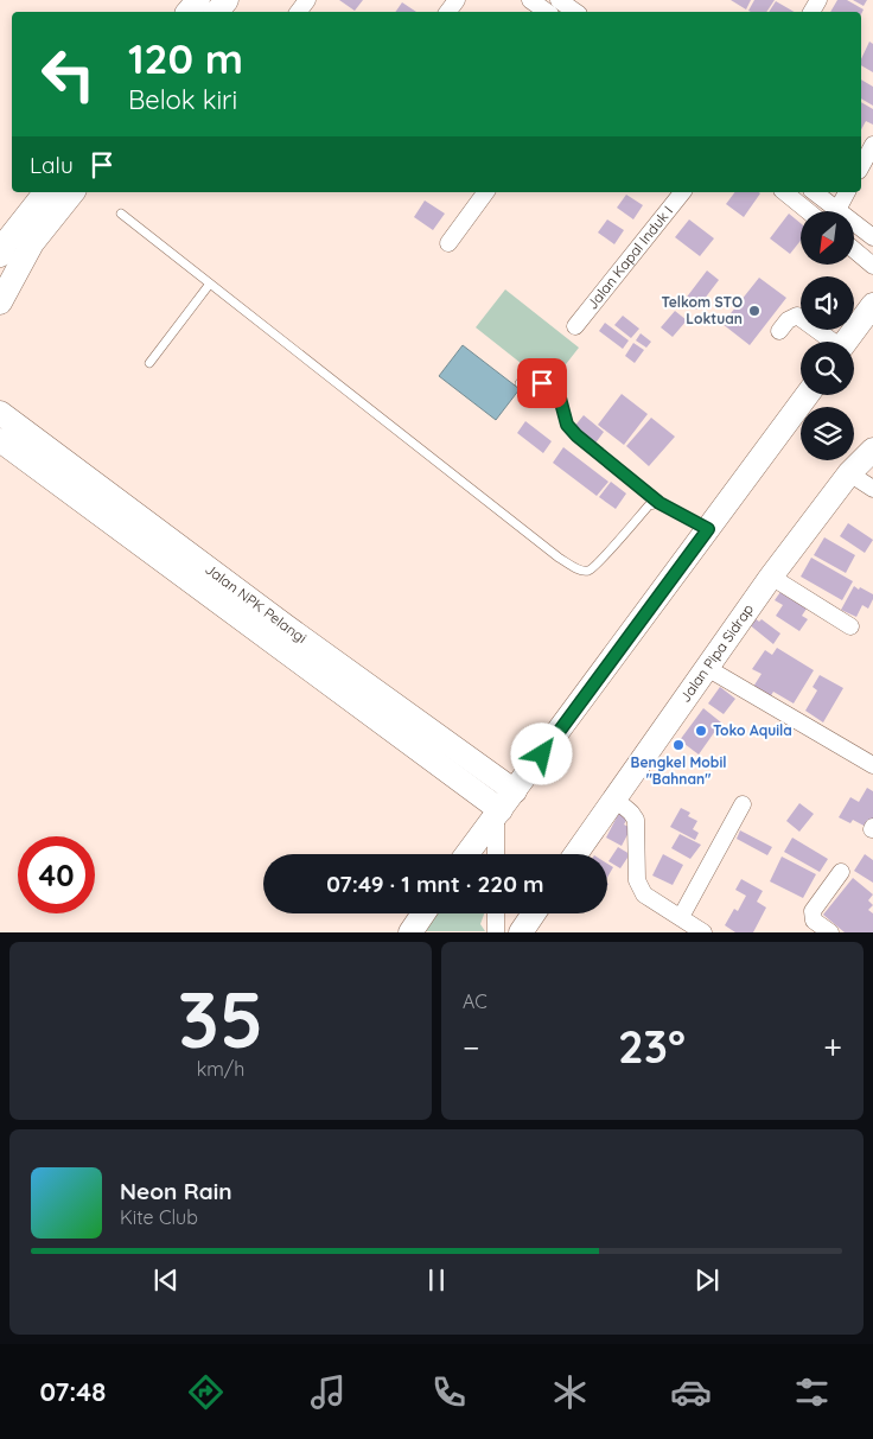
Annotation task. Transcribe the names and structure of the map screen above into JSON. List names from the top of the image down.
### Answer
{
  "streets": {
    "street": ["Jalan Kapal Induk I", "Jalan NPK Pelangi", "Jalan Pipa Sidrap"]
  },
  "places": ["Telkom STO Loktuan", "Toko Aquila", "Bengkel Mobil \"Bahnan\""],
  "north": "bottom left",
  "page": {
    "turn": ["120 m", "Belok kiri"],
    "then": "Lalu",
    "limit": "40",
    "trip": "07:49 · 1 mnt · 220 m",
    "tile": [
      ["35", "km/h"],
      "AC"
    ],
    "heat": ["−", "23°", "+"],
    "song": ["Neon Rain", "Kite Club"],
    "tabs": "07:48"
  }
}
